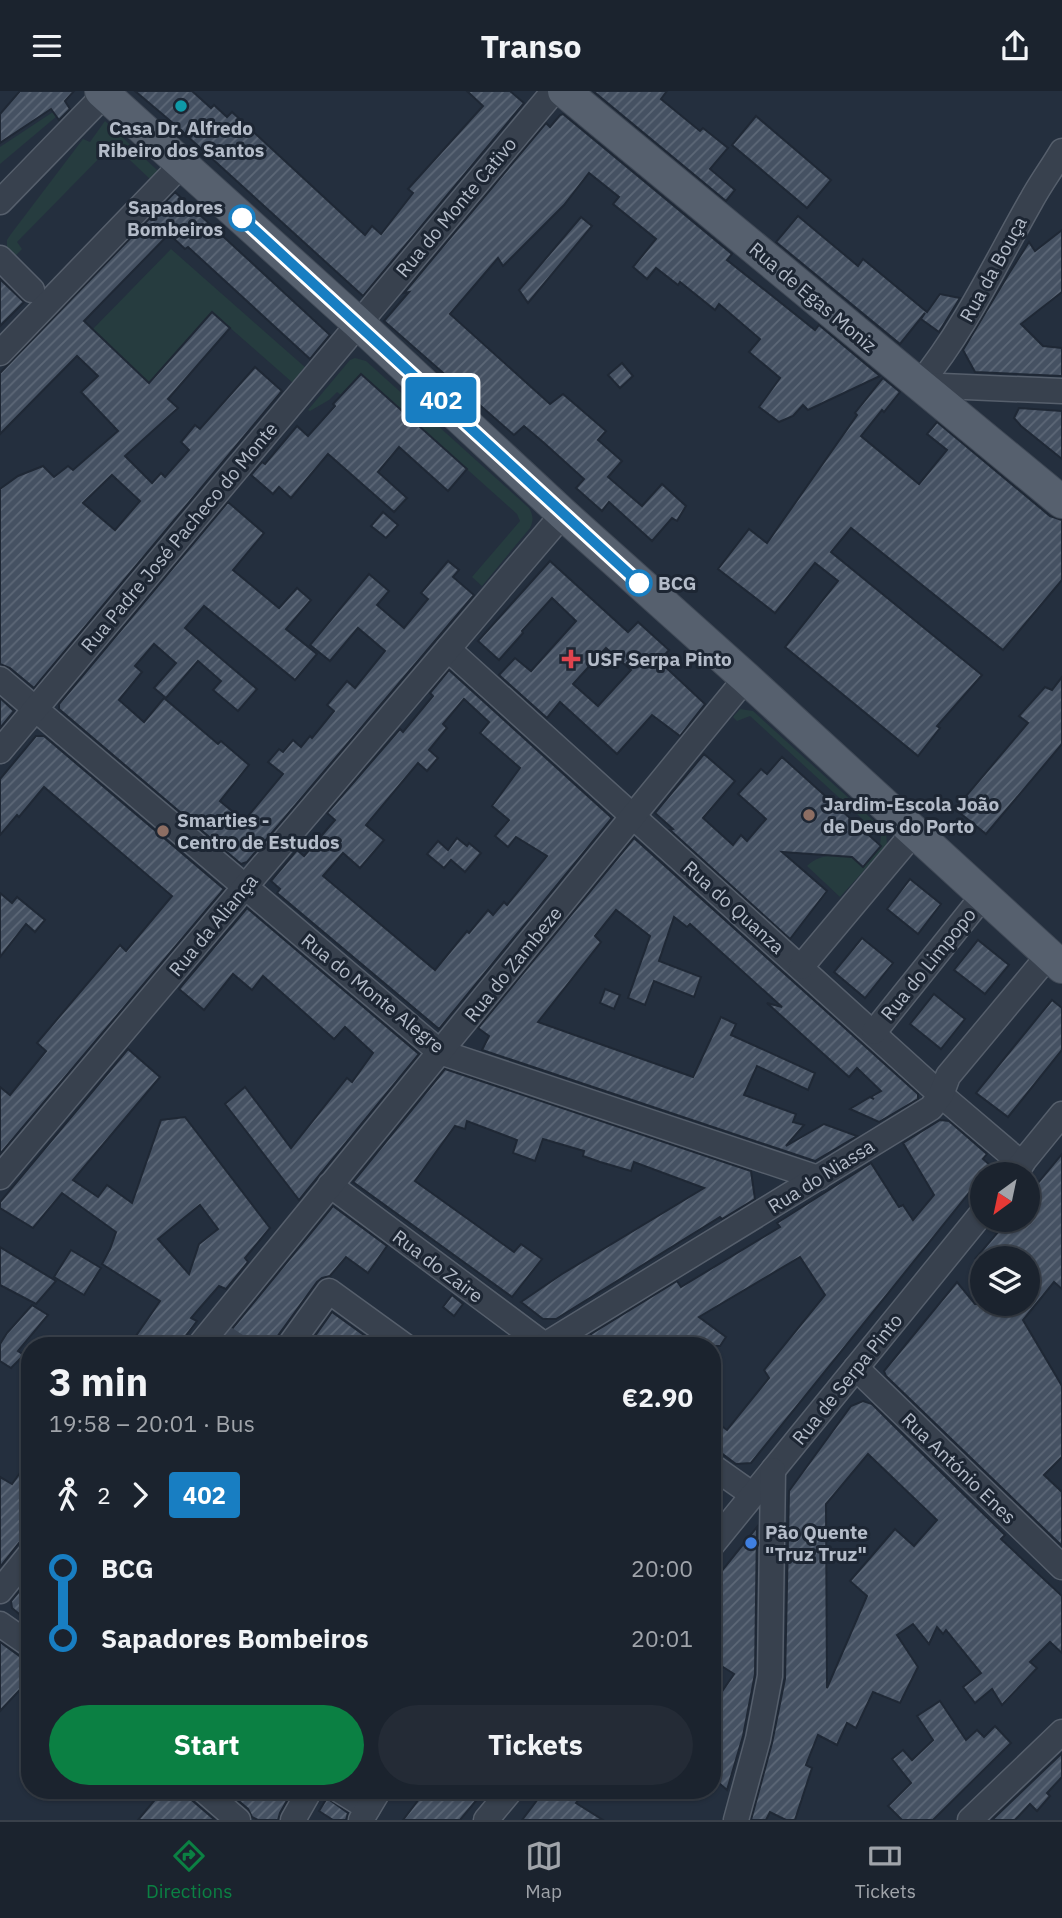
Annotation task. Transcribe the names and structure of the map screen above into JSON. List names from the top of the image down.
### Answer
{
  "streets": {
    "main road": ["Rua de Egas Moniz"],
    "street": [
      "Rua do Monte Cativo",
      "Rua da Bouça",
      "Rua Padre José Pacheco do Monte",
      "Rua do Quanza",
      "Rua da Aliança",
      "Rua do Zambeze",
      "Rua do Limpopo",
      "Rua do Monte Alegre",
      "Rua do Niassa",
      "Rua do Zaire",
      "Rua de Serpa Pinto",
      "Rua António Enes"
    ]
  },
  "crossings": [
    ["Rua do Monte Cativo", "Rua Padre José Pacheco do Monte"],
    ["Rua da Bouça", "Rua de Egas Moniz"],
    ["Rua Padre José Pacheco do Monte", "Rua do Monte Alegre"],
    ["Rua do Quanza", "Rua da Aliança"],
    ["Rua do Quanza", "Rua do Zambeze"],
    ["Rua do Quanza", "Rua do Limpopo"],
    ["Rua do Quanza", "Rua do Niassa"],
    ["Rua da Aliança", "Rua do Monte Alegre"],
    ["Rua do Zambeze", "Rua do Monte Alegre"],
    ["Rua do Zambeze", "Rua do Zaire"],
    ["Rua do Monte Alegre", "Rua do Niassa"],
    ["Rua de Serpa Pinto", "Rua António Enes"]
  ],
  "places": {
    "other": [
      "Casa Dr. Alfredo Ribeiro dos Santos",
      "Sapadores Bombeiros",
      "BCG",
      "Jardim-Escola João de Deus do Porto",
      "Smarties - Centro de Estudos",
      "Pão Quente \"Truz Truz\""
    ],
    "health": ["USF Serpa Pinto"]
  },
  "lines": ["bus line 402"],
  "north": "bottom left",
  "page": {
    "header": "Transo",
    "on_map": "402",
    "heading": ["3 min", "19:58 – 20:01 · Bus", "€2.90"],
    "legs": ["2", "402"],
    "list": [
      {
        "name": "BCG",
        "value": "20:00"
      },
      {
        "name": "Sapadores Bombeiros",
        "value": "20:01"
      }
    ],
    "buttons": ["Start", "Tickets"],
    "tabs": ["Directions", "Map", "Tickets"]
  }
}
